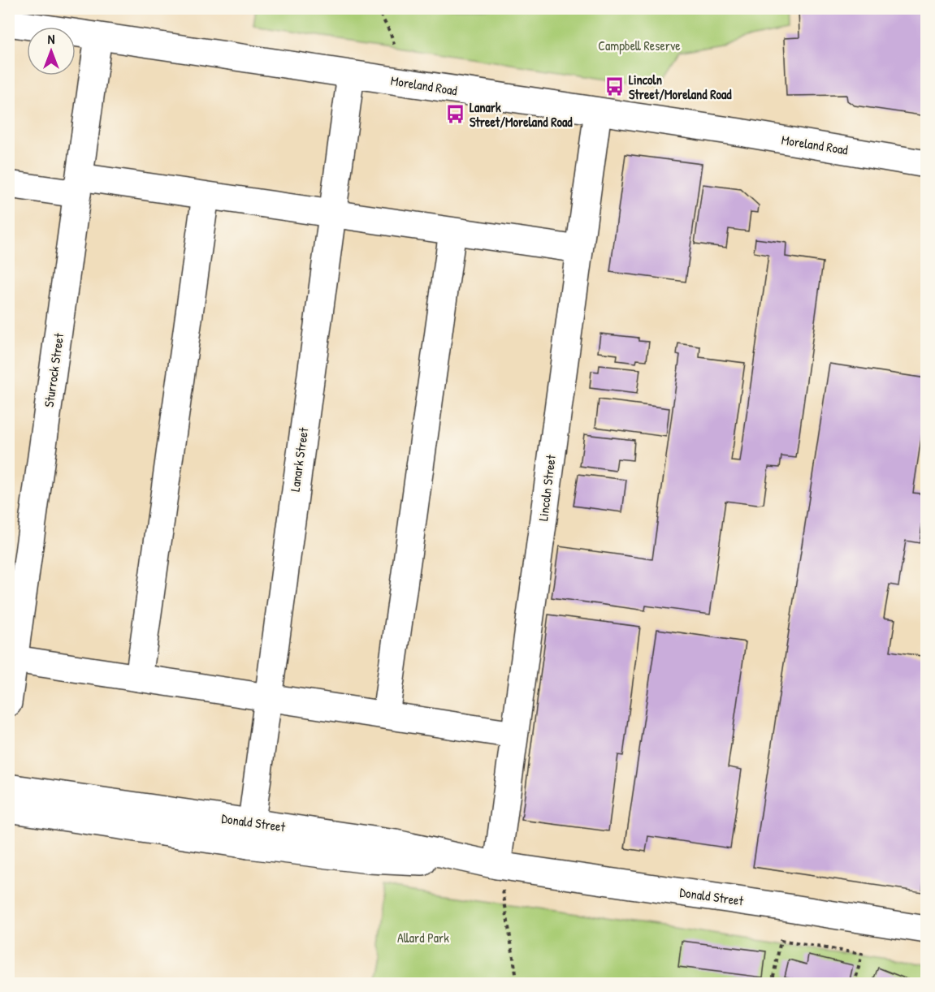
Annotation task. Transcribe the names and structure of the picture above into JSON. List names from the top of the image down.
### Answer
{
  "streets": {
    "street": [
      "Moreland Road",
      "Sturrock Street",
      "Lanark Street",
      "Lincoln Street",
      "Donald Street"
    ]
  },
  "crossings": [
    ["Moreland Road", "Sturrock Street"],
    ["Moreland Road", "Lanark Street"],
    ["Moreland Road", "Lincoln Street"],
    ["Lanark Street", "Donald Street"],
    ["Lincoln Street", "Donald Street"]
  ],
  "parks": ["Campbell Reserve", "Allard Park"],
  "places": {
    "bus stop": ["Lincoln Street/Moreland Road", "Lanark Street/Moreland Road"]
  },
  "north": "top"
}
